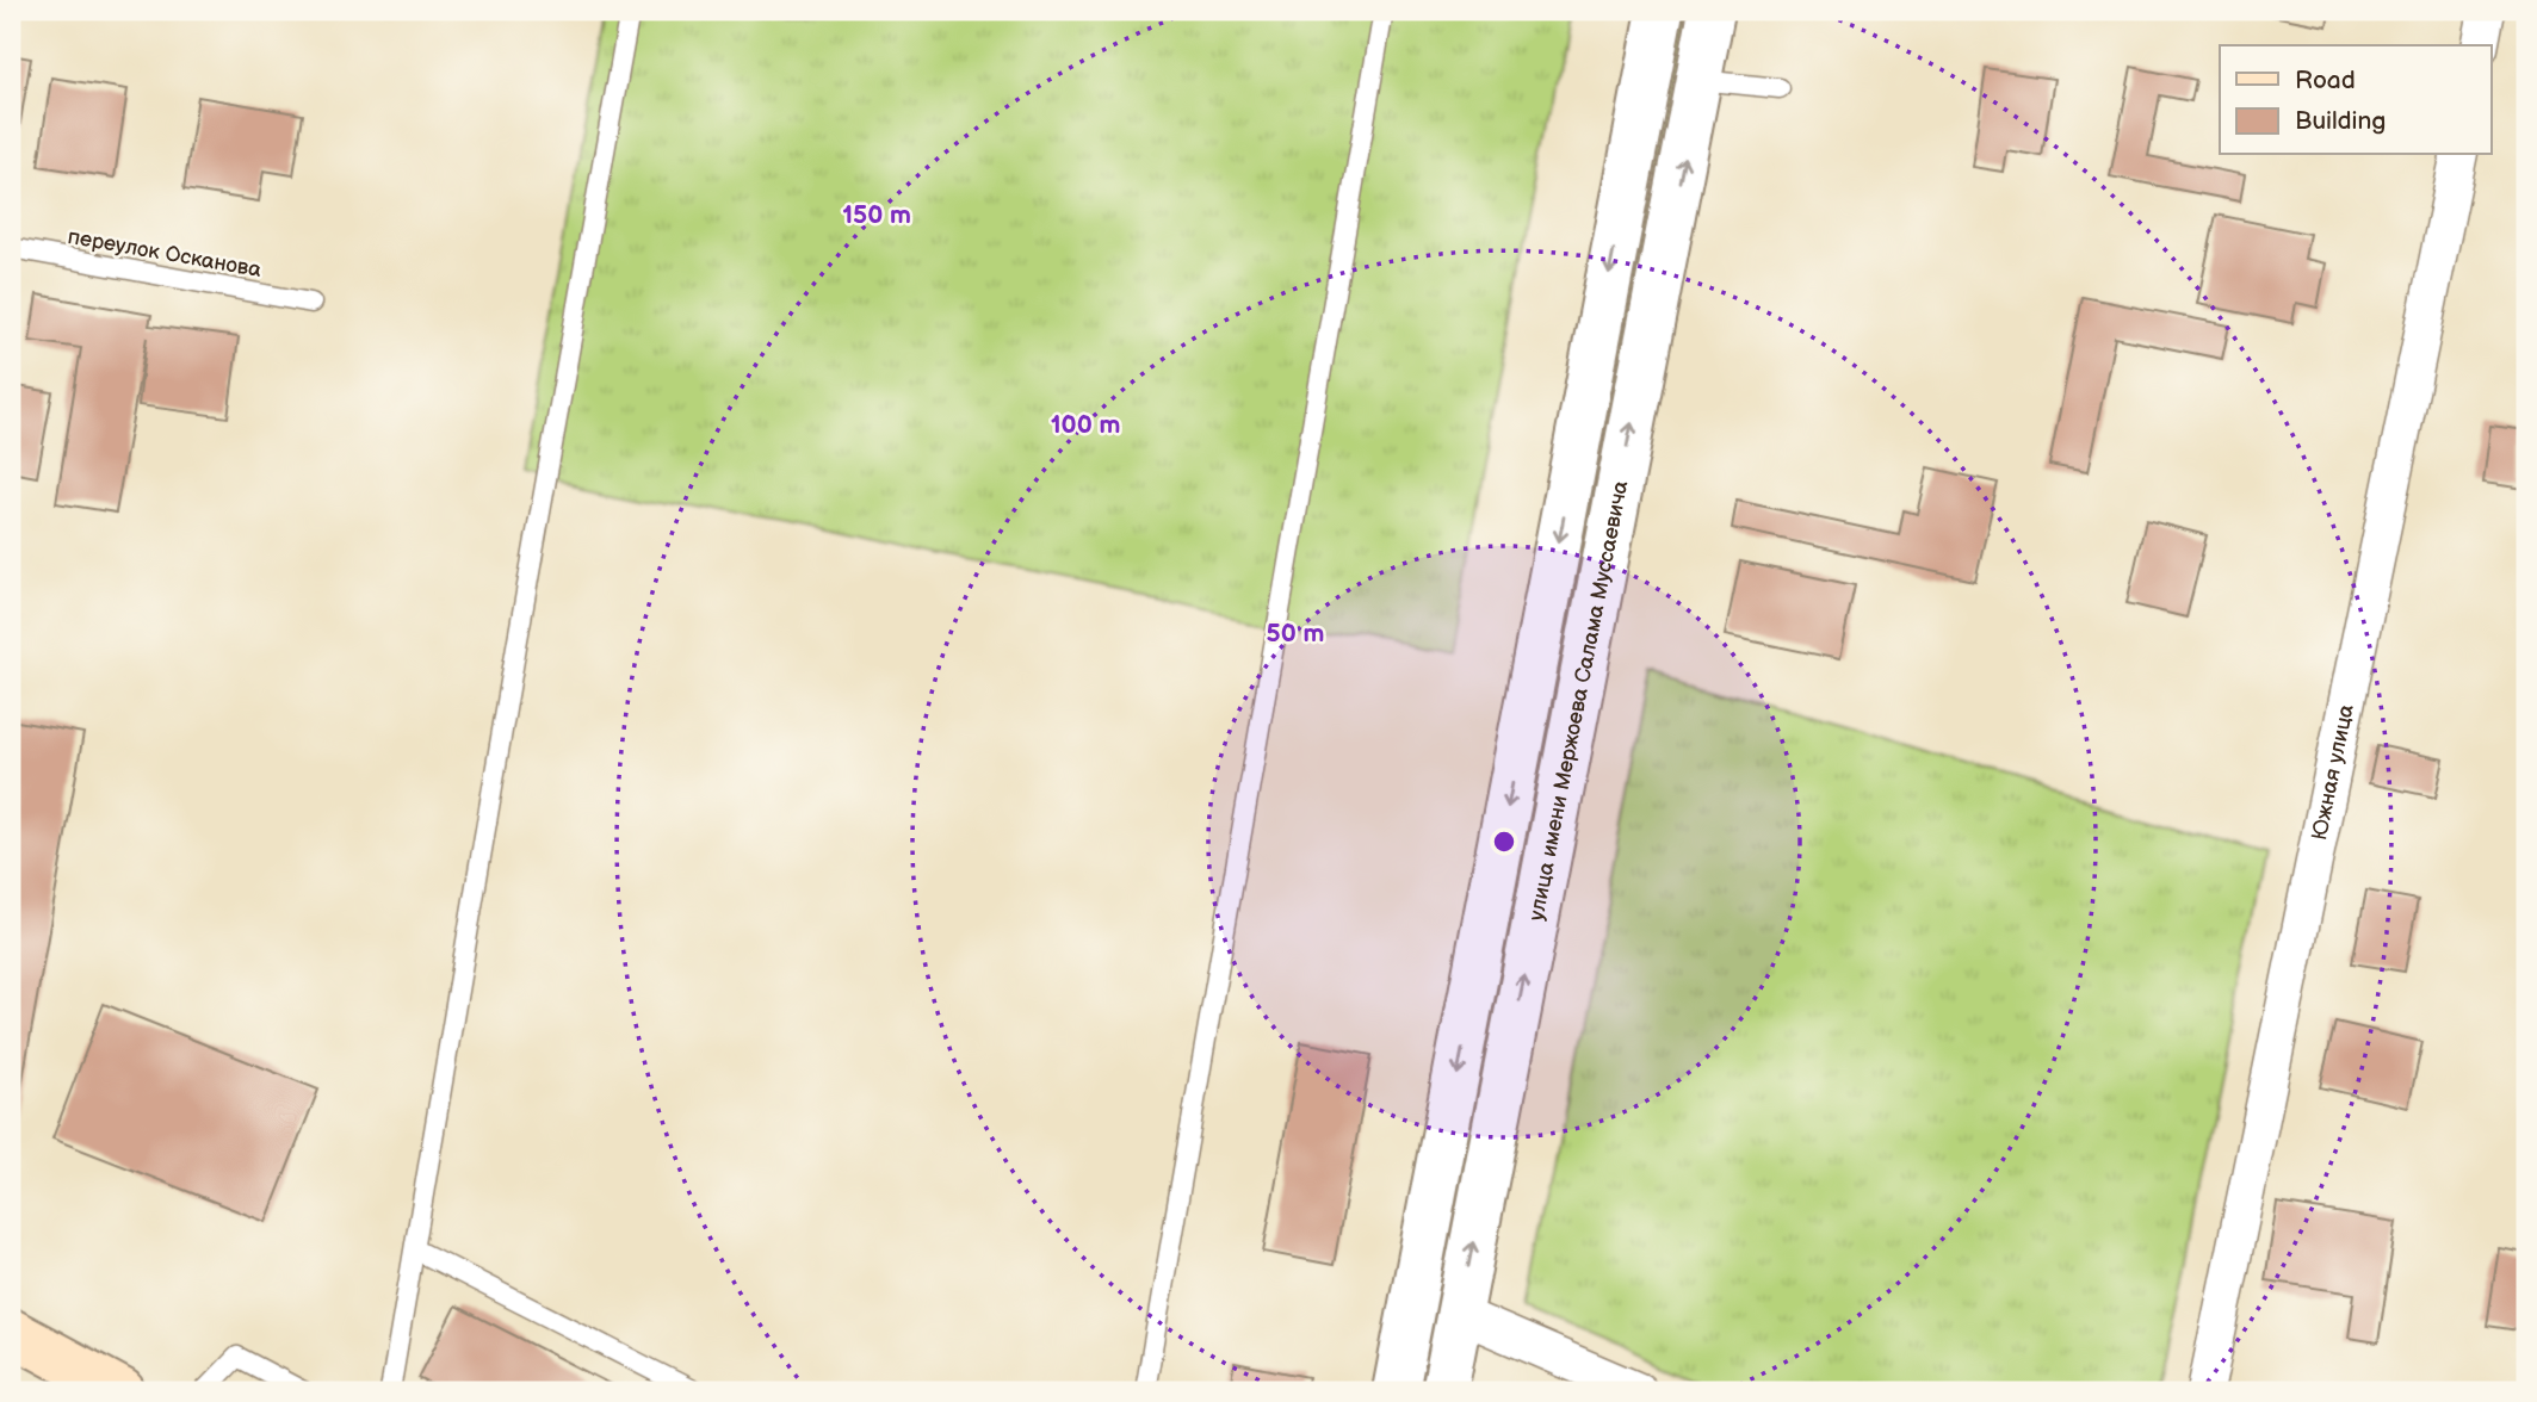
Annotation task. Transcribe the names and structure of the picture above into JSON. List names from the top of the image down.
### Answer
{
  "streets": {
    "street": ["улица имени Мержоева Салама Муссаевича", "Южная улица"],
    "lane": ["переулок Осканова"]
  },
  "legend": ["Road", "Building"],
  "rings": ["150 m", "100 m", "50 m"]
}
